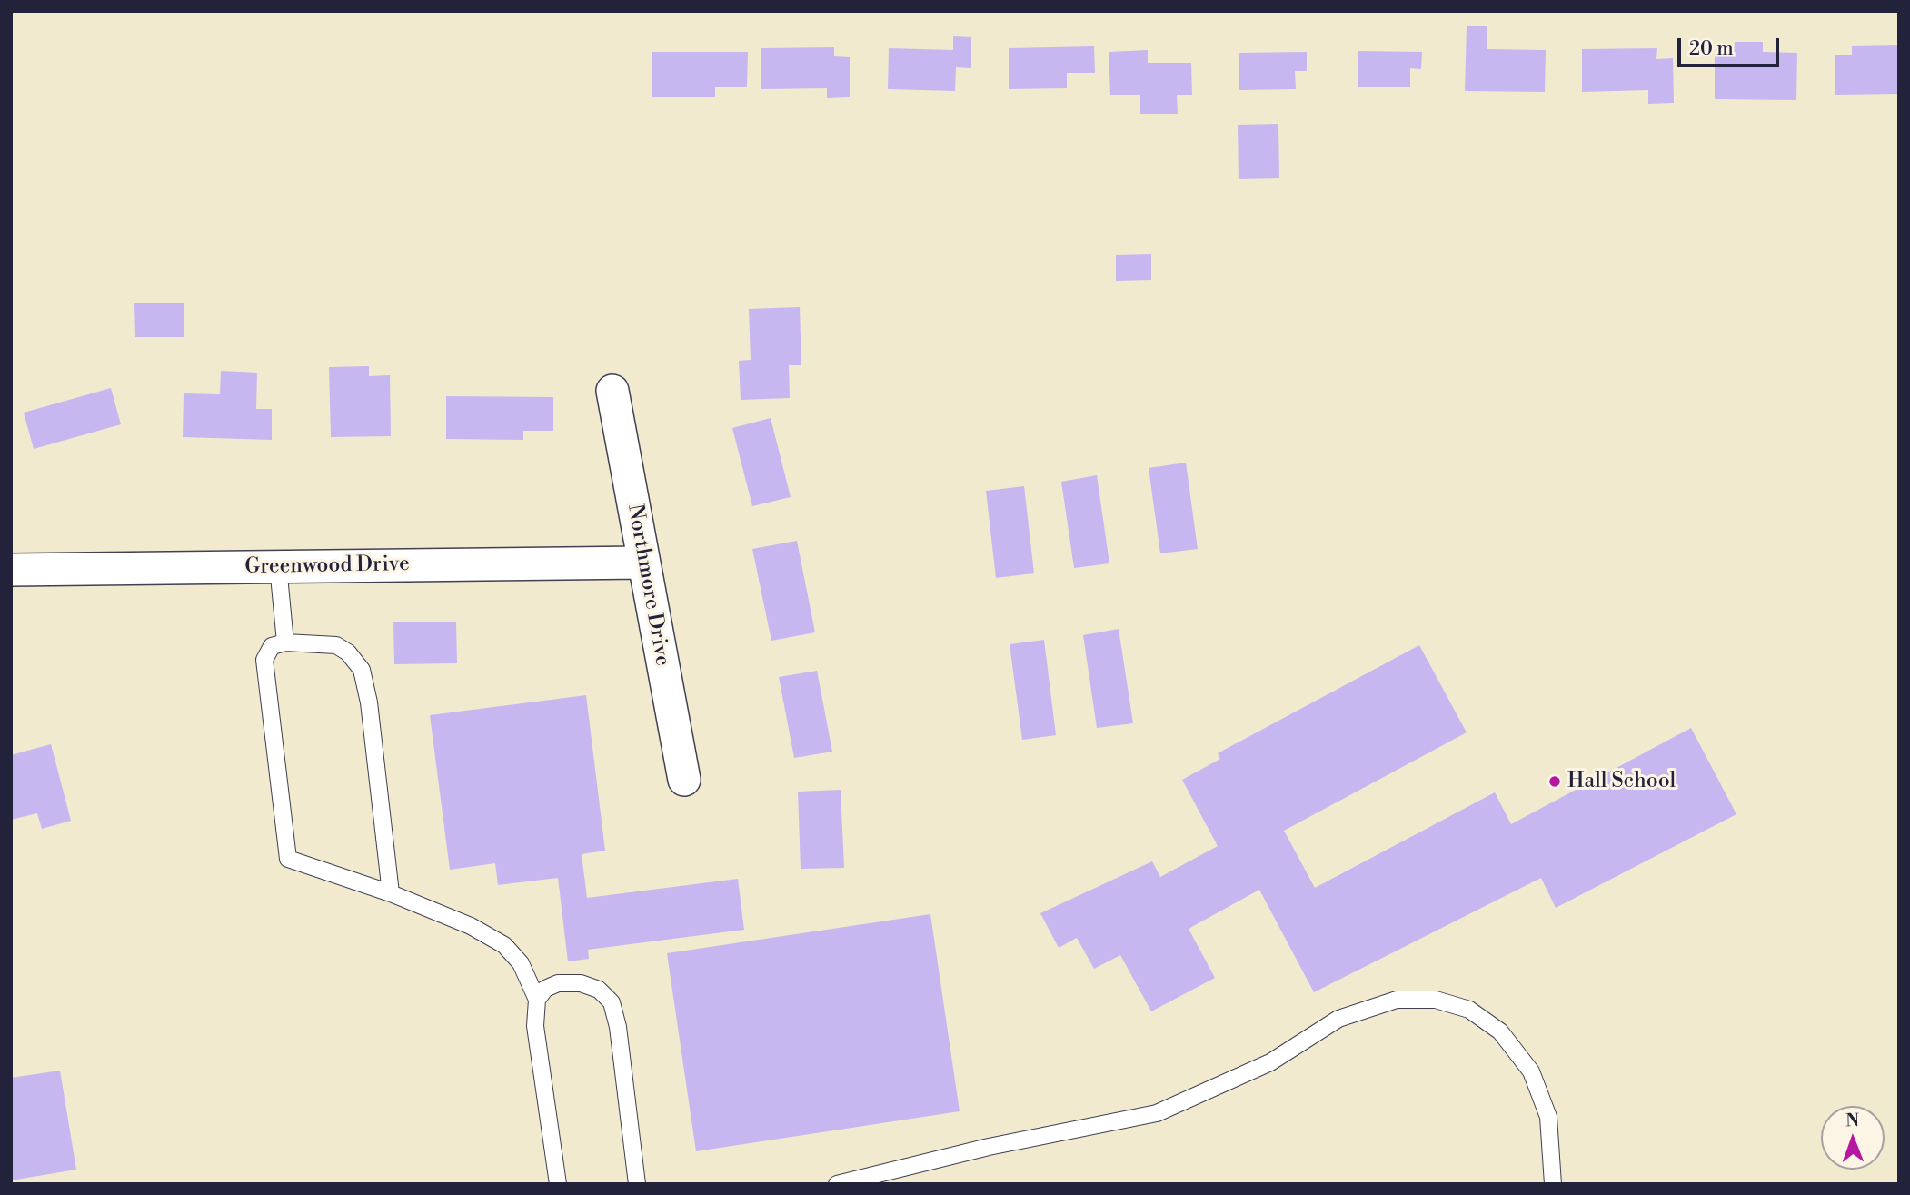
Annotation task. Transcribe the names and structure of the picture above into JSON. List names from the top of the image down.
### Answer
{
  "streets": {
    "street": ["Greenwood Drive", "Northmore Drive"]
  },
  "crossings": [
    ["Greenwood Drive", "Northmore Drive"]
  ],
  "places": ["Hall School"],
  "scale_bar": "20 m",
  "north": "top"
}
